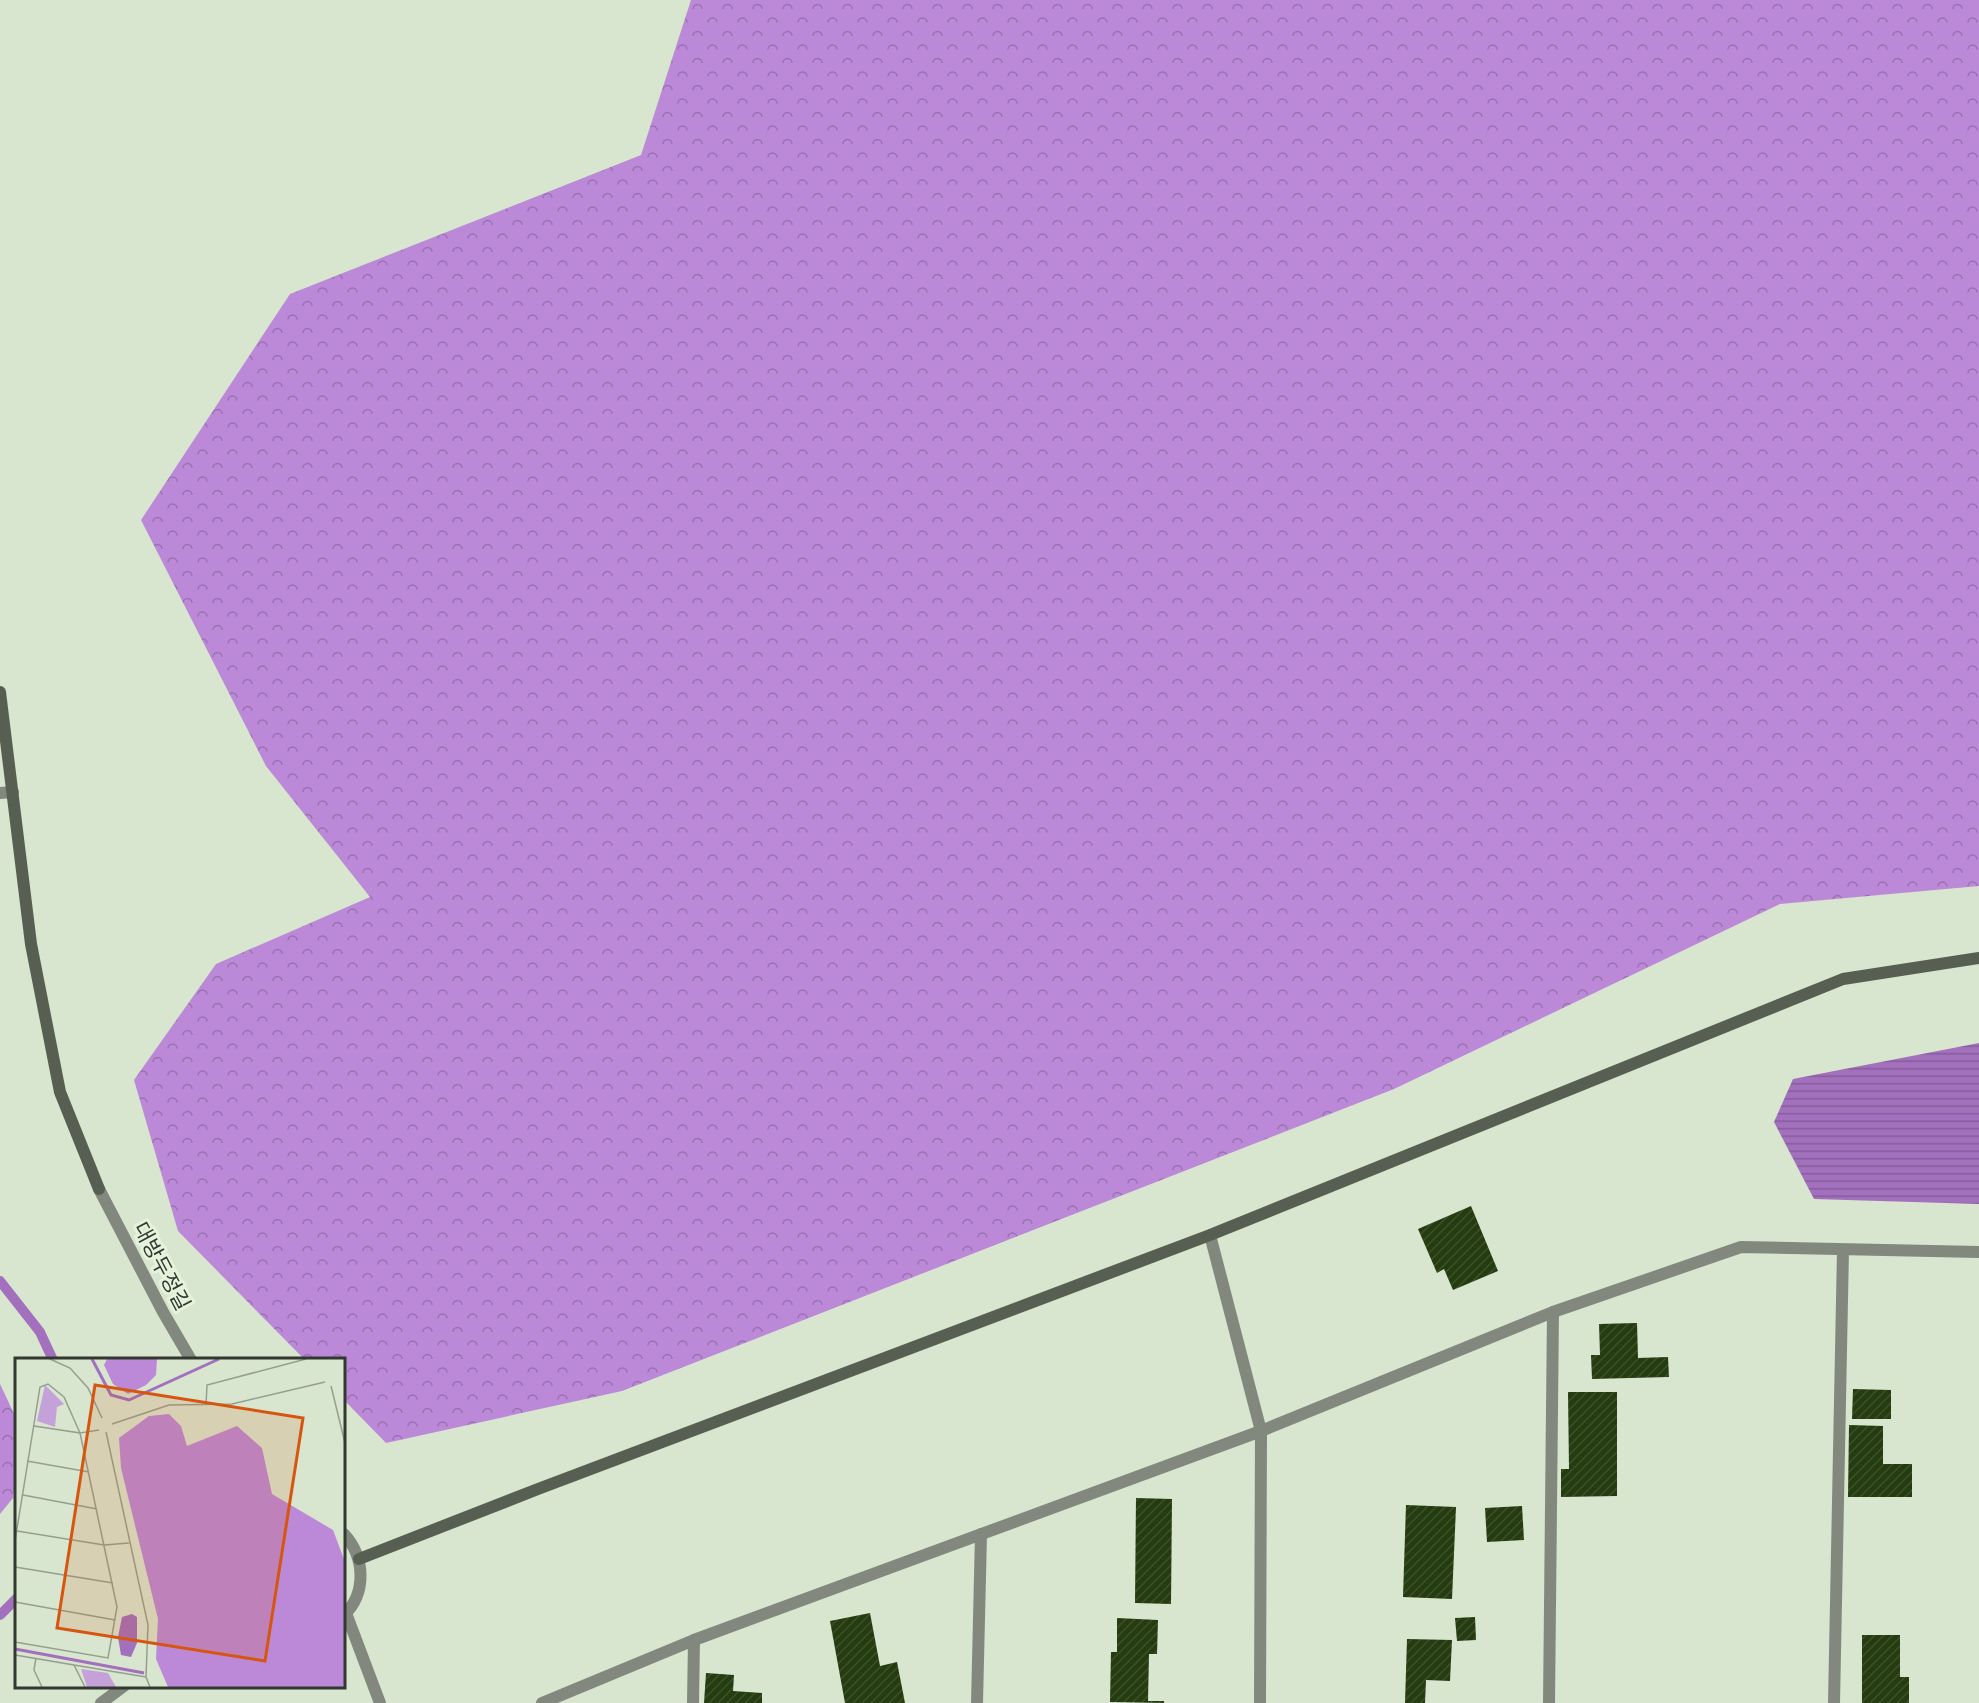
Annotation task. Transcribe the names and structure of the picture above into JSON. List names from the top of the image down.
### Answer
{
  "streets": {
    "street": ["대방두정길"]
  }
}
